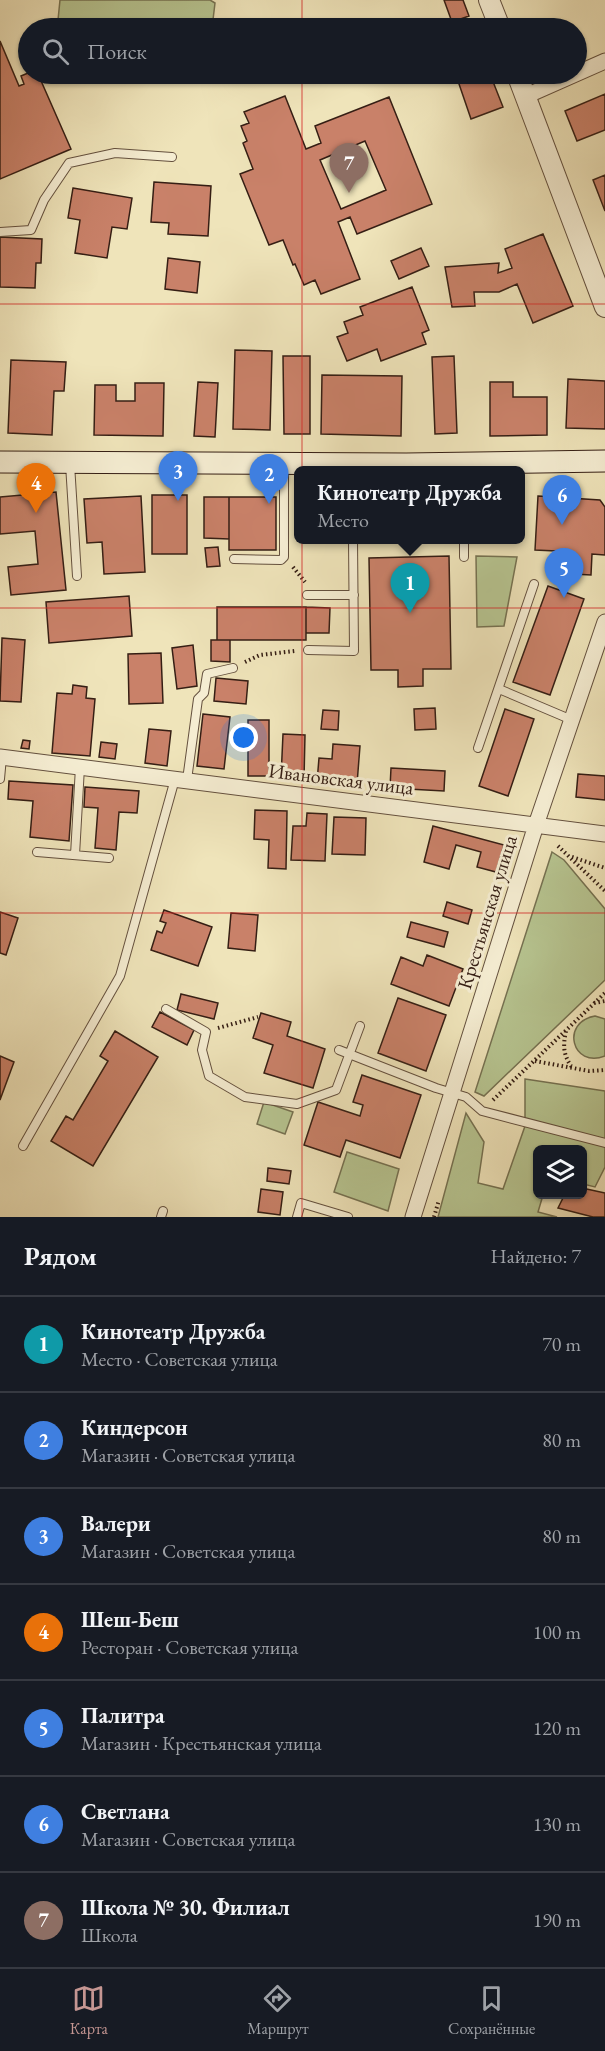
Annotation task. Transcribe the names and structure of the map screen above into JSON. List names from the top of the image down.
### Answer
{
  "streets": {
    "street": ["Ивановская улица", "Крестьянская улица"]
  },
  "crossings": [
    ["Ивановская улица", "Крестьянская улица"]
  ],
  "page": {
    "search": "Поиск",
    "pins": [
      "7",
      "3",
      "2",
      "4",
      "6",
      "5",
      "1"
    ],
    "popup": ["Кинотеатр Дружба", "Место"],
    "heading": ["Рядом", "Найдено: 7"],
    "list": [
      {
        "mark": "1",
        "name": "Кинотеатр Дружба",
        "note": "Место · Советская улица",
        "value": "70 m"
      },
      {
        "mark": "2",
        "name": "Киндерсон",
        "note": "Магазин · Советская улица",
        "value": "80 m"
      },
      {
        "mark": "3",
        "name": "Валери",
        "note": "Магазин · Советская улица",
        "value": "80 m"
      },
      {
        "mark": "4",
        "name": "Шеш-Беш",
        "note": "Ресторан · Советская улица",
        "value": "100 m"
      },
      {
        "mark": "5",
        "name": "Палитра",
        "note": "Магазин · Крестьянская улица",
        "value": "120 m"
      },
      {
        "mark": "6",
        "name": "Светлана",
        "note": "Магазин · Советская улица",
        "value": "130 m"
      },
      {
        "mark": "7",
        "name": "Школа № 30. Филиал",
        "note": "Школа",
        "value": "190 m"
      }
    ],
    "nav": ["Карта", "Маршрут", "Сохранённые"]
  }
}
